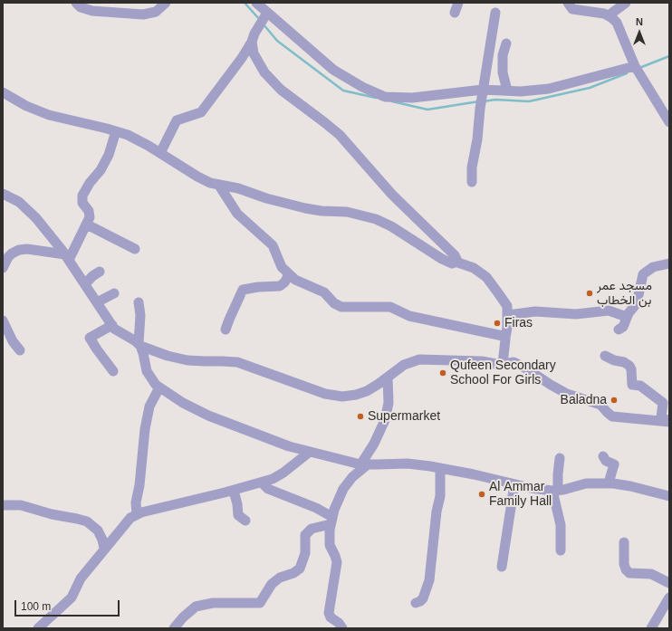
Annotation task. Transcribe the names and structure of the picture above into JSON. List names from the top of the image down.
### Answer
{
  "places": [
    "مسجد عمر بن الخطاب",
    "Firas",
    "Qufeen Secondary School For Girls",
    "Baladna",
    "Supermarket",
    "Al Ammar Family Hall"
  ],
  "scale_bar": "100 m",
  "north": "top"
}
